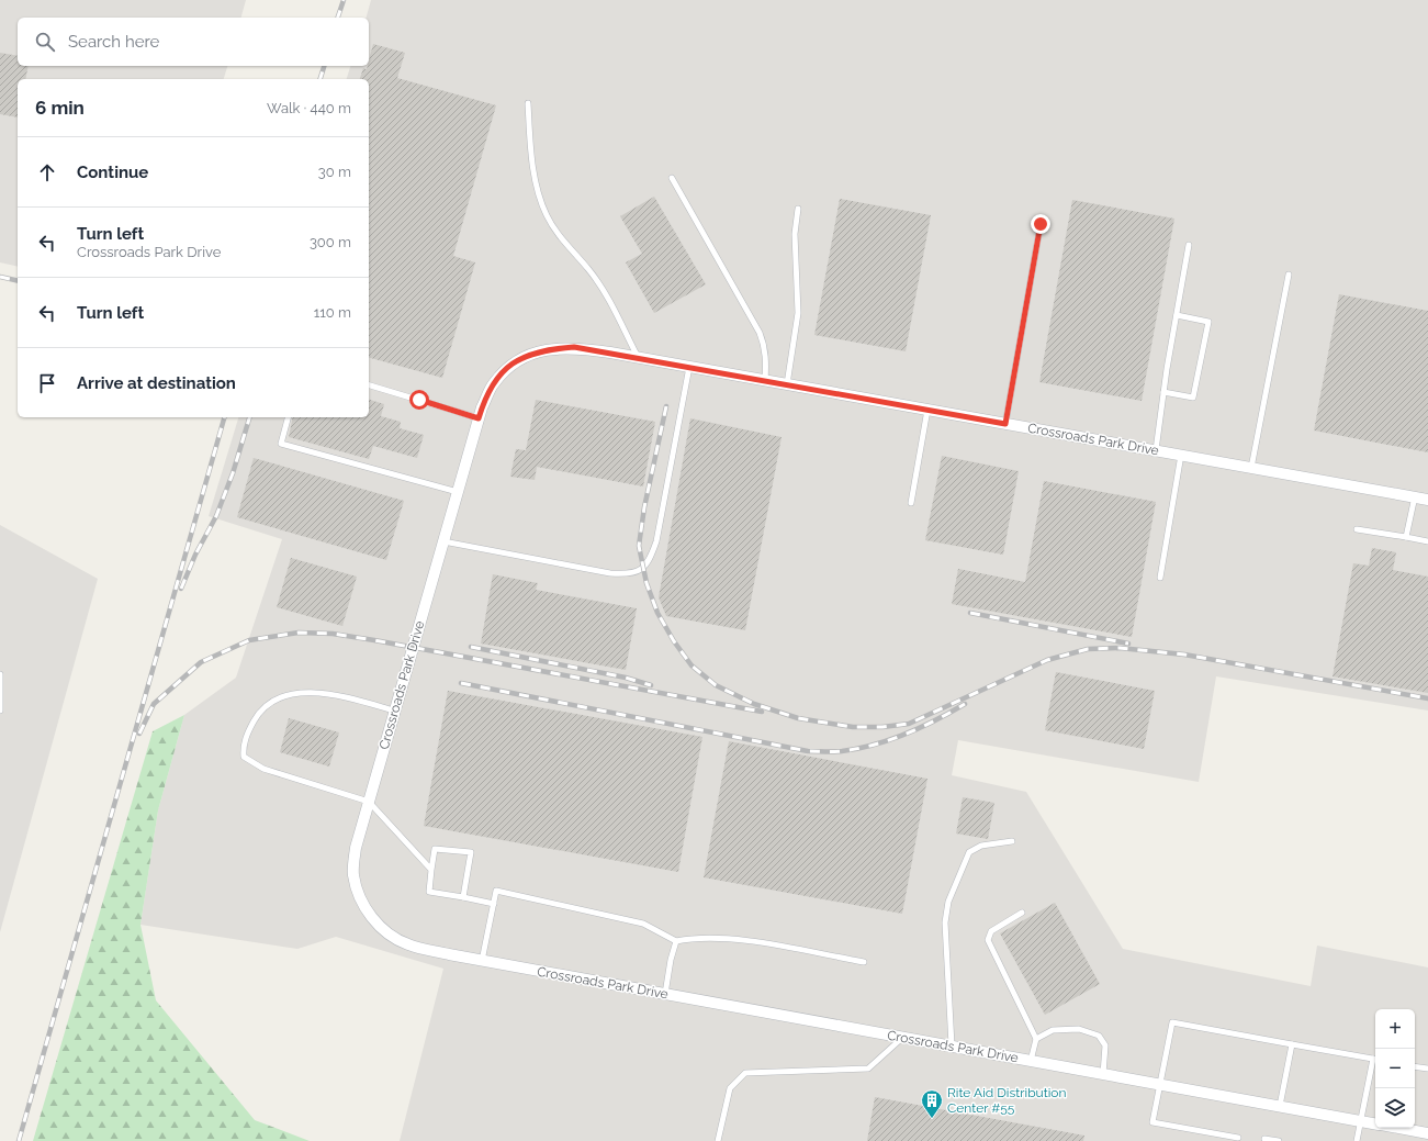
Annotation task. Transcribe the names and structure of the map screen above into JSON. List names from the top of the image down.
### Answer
{
  "streets": {
    "street": ["Crossroads Park Drive"]
  },
  "places": {
    "building": ["Rite Aid Distribution Center #55"]
  },
  "page": {
    "search": "Search here",
    "heading": ["6 min", "Walk · 440 m"],
    "list": [
      ["Continue", "30 m"],
      ["Turn left", "Crossroads Park Drive", "300 m"],
      ["Turn left", "110 m"],
      "Arrive at destination"
    ],
    "map_buttons": ["+", "−"]
  }
}
